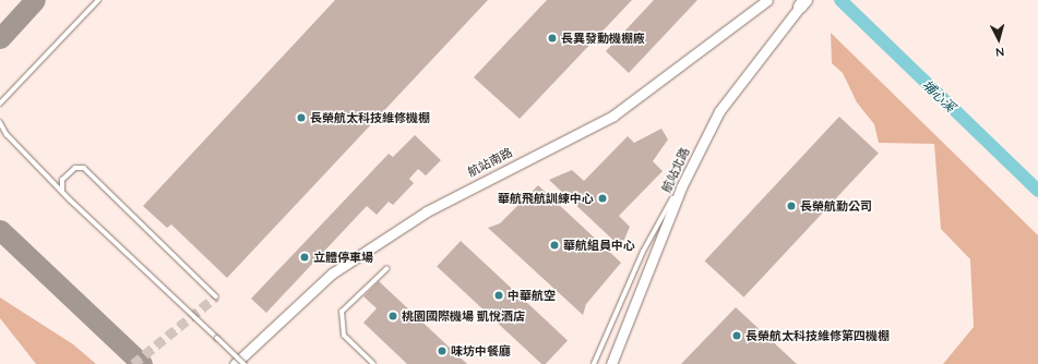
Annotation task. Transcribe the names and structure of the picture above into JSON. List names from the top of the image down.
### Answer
{
  "streets": {
    "street": ["航站南路", "航站北路"]
  },
  "water": ["埔心溪"],
  "places": [
    "長異發動機棚廠",
    "長榮航太科技維修機棚",
    "華航飛航訓練中心",
    "長榮航勤公司",
    "華航組員中心",
    "立體停車場",
    "中華航空",
    "桃園國際機場 凱悅酒店",
    "長榮航太科技維修第四機棚",
    "味坊中餐廳"
  ],
  "north": "bottom"
}
